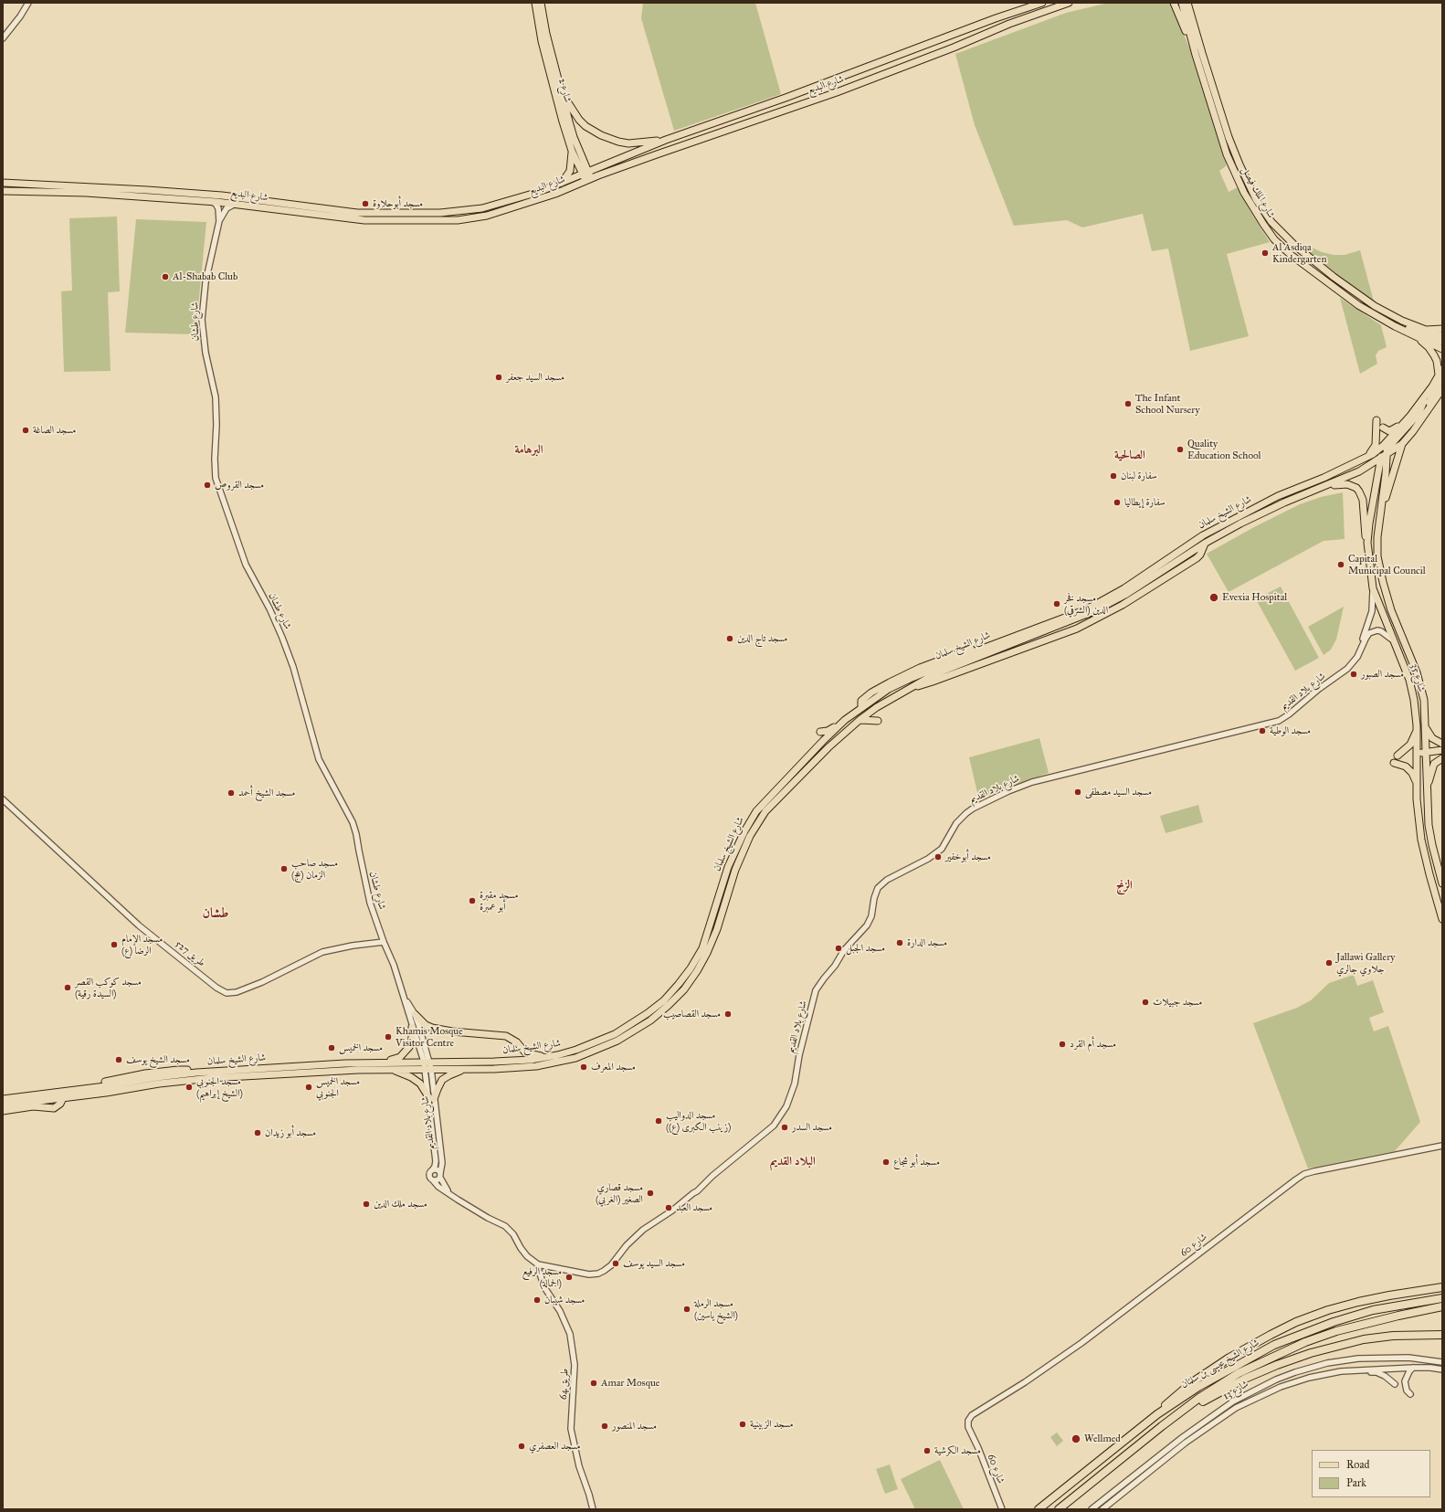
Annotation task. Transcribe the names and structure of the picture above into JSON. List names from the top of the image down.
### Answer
{
  "streets": {
    "highway": ["شارع الشيخ عيسى بن سلمان"],
    "main road": [
      "شارع البديع",
      "شارع 2",
      "شارع الملك فيصل",
      "شارع الشيخ سلمان",
      "شارع 35"
    ],
    "street": [
      "شارع طشان",
      "شارع بلاد القديم",
      "طريق 527",
      "شارع 60",
      "طريق 64",
      "شارع 13"
    ]
  },
  "crossings": [
    ["شارع البديع", "شارع 2"],
    ["شارع طشان", "شارع الشيخ سلمان"],
    ["شارع طشان", "شارع بلاد القديم"],
    ["شارع طشان", "طريق 527"],
    ["شارع الشيخ سلمان", "شارع 35"],
    ["شارع الشيخ سلمان", "شارع بلاد القديم"],
    ["شارع 35", "شارع بلاد القديم"],
    ["شارع بلاد القديم", "طريق 64"]
  ],
  "districts": [
    "البرهامة",
    "الصالحية",
    "الزنج",
    "طشان",
    "البلاد القديم"
  ],
  "places": [
    "مسجد أبوحلاوة",
    "Al Asdiqa Kindergarten",
    "Al-Shabab Club",
    "مسجد السيد جعفر",
    "The Infant School Nursery",
    "مسجد الصاغة",
    "Quality Education School",
    "سفارة لبنان",
    "مسجد القروص",
    "سفارة إيطاليا",
    "Capital Municipal Council",
    "Evexia Hospital",
    "مسجد فخر الدين (الشرقي)",
    "مسجد تاج الدين",
    "مسجد الصبور",
    "مسجد الوطية",
    "مسجد السيد مصطفى",
    "مسجد الشيخ أحمد",
    "مسجد أبوخفير",
    "مسجد صاحب الزمان (عج)",
    "مسجد مقبرة أبو عمبرة",
    "مسجد الدارة",
    "مسجد الإمام الرضا (ع)",
    "مسجد الجبل",
    "Jallawi Gallery جلاوي جالري",
    "مسجد كوكب القصر (السيدة رقية)",
    "مسجد جبيلات",
    "مسجد القصاصيب",
    "Khamis Mosque Visitor Centre",
    "مسجد أم القرد",
    "مسجد الخميس",
    "مسجد الشيخ يوسف",
    "مسجد المعرف",
    "مسجد الجنوبي (الشيخ إبراهيم)",
    "مسجد الخميس الجنوبي",
    "مسجد الدواليب (زينب الكبرى (ع))",
    "مسجد السدر",
    "مسجد أبو زيدان",
    "مسجد أبو شجاع",
    "مسجد قصاري الصغير (الغربي)",
    "مسجد ملك الدين",
    "مسجد العبد",
    "مسجد السيد يوسف",
    "مسجد الرفيع (الجمالة)",
    "مسجد شيبان",
    "مسجد الرملة (الشيخ ياسين)",
    "Amar Mosque",
    "مسجد الزبينية",
    "مسجد المنصور",
    "Wellmed",
    "مسجد العصفري",
    "مسجد الكرشية"
  ],
  "legend": ["Road", "Park"]
}
